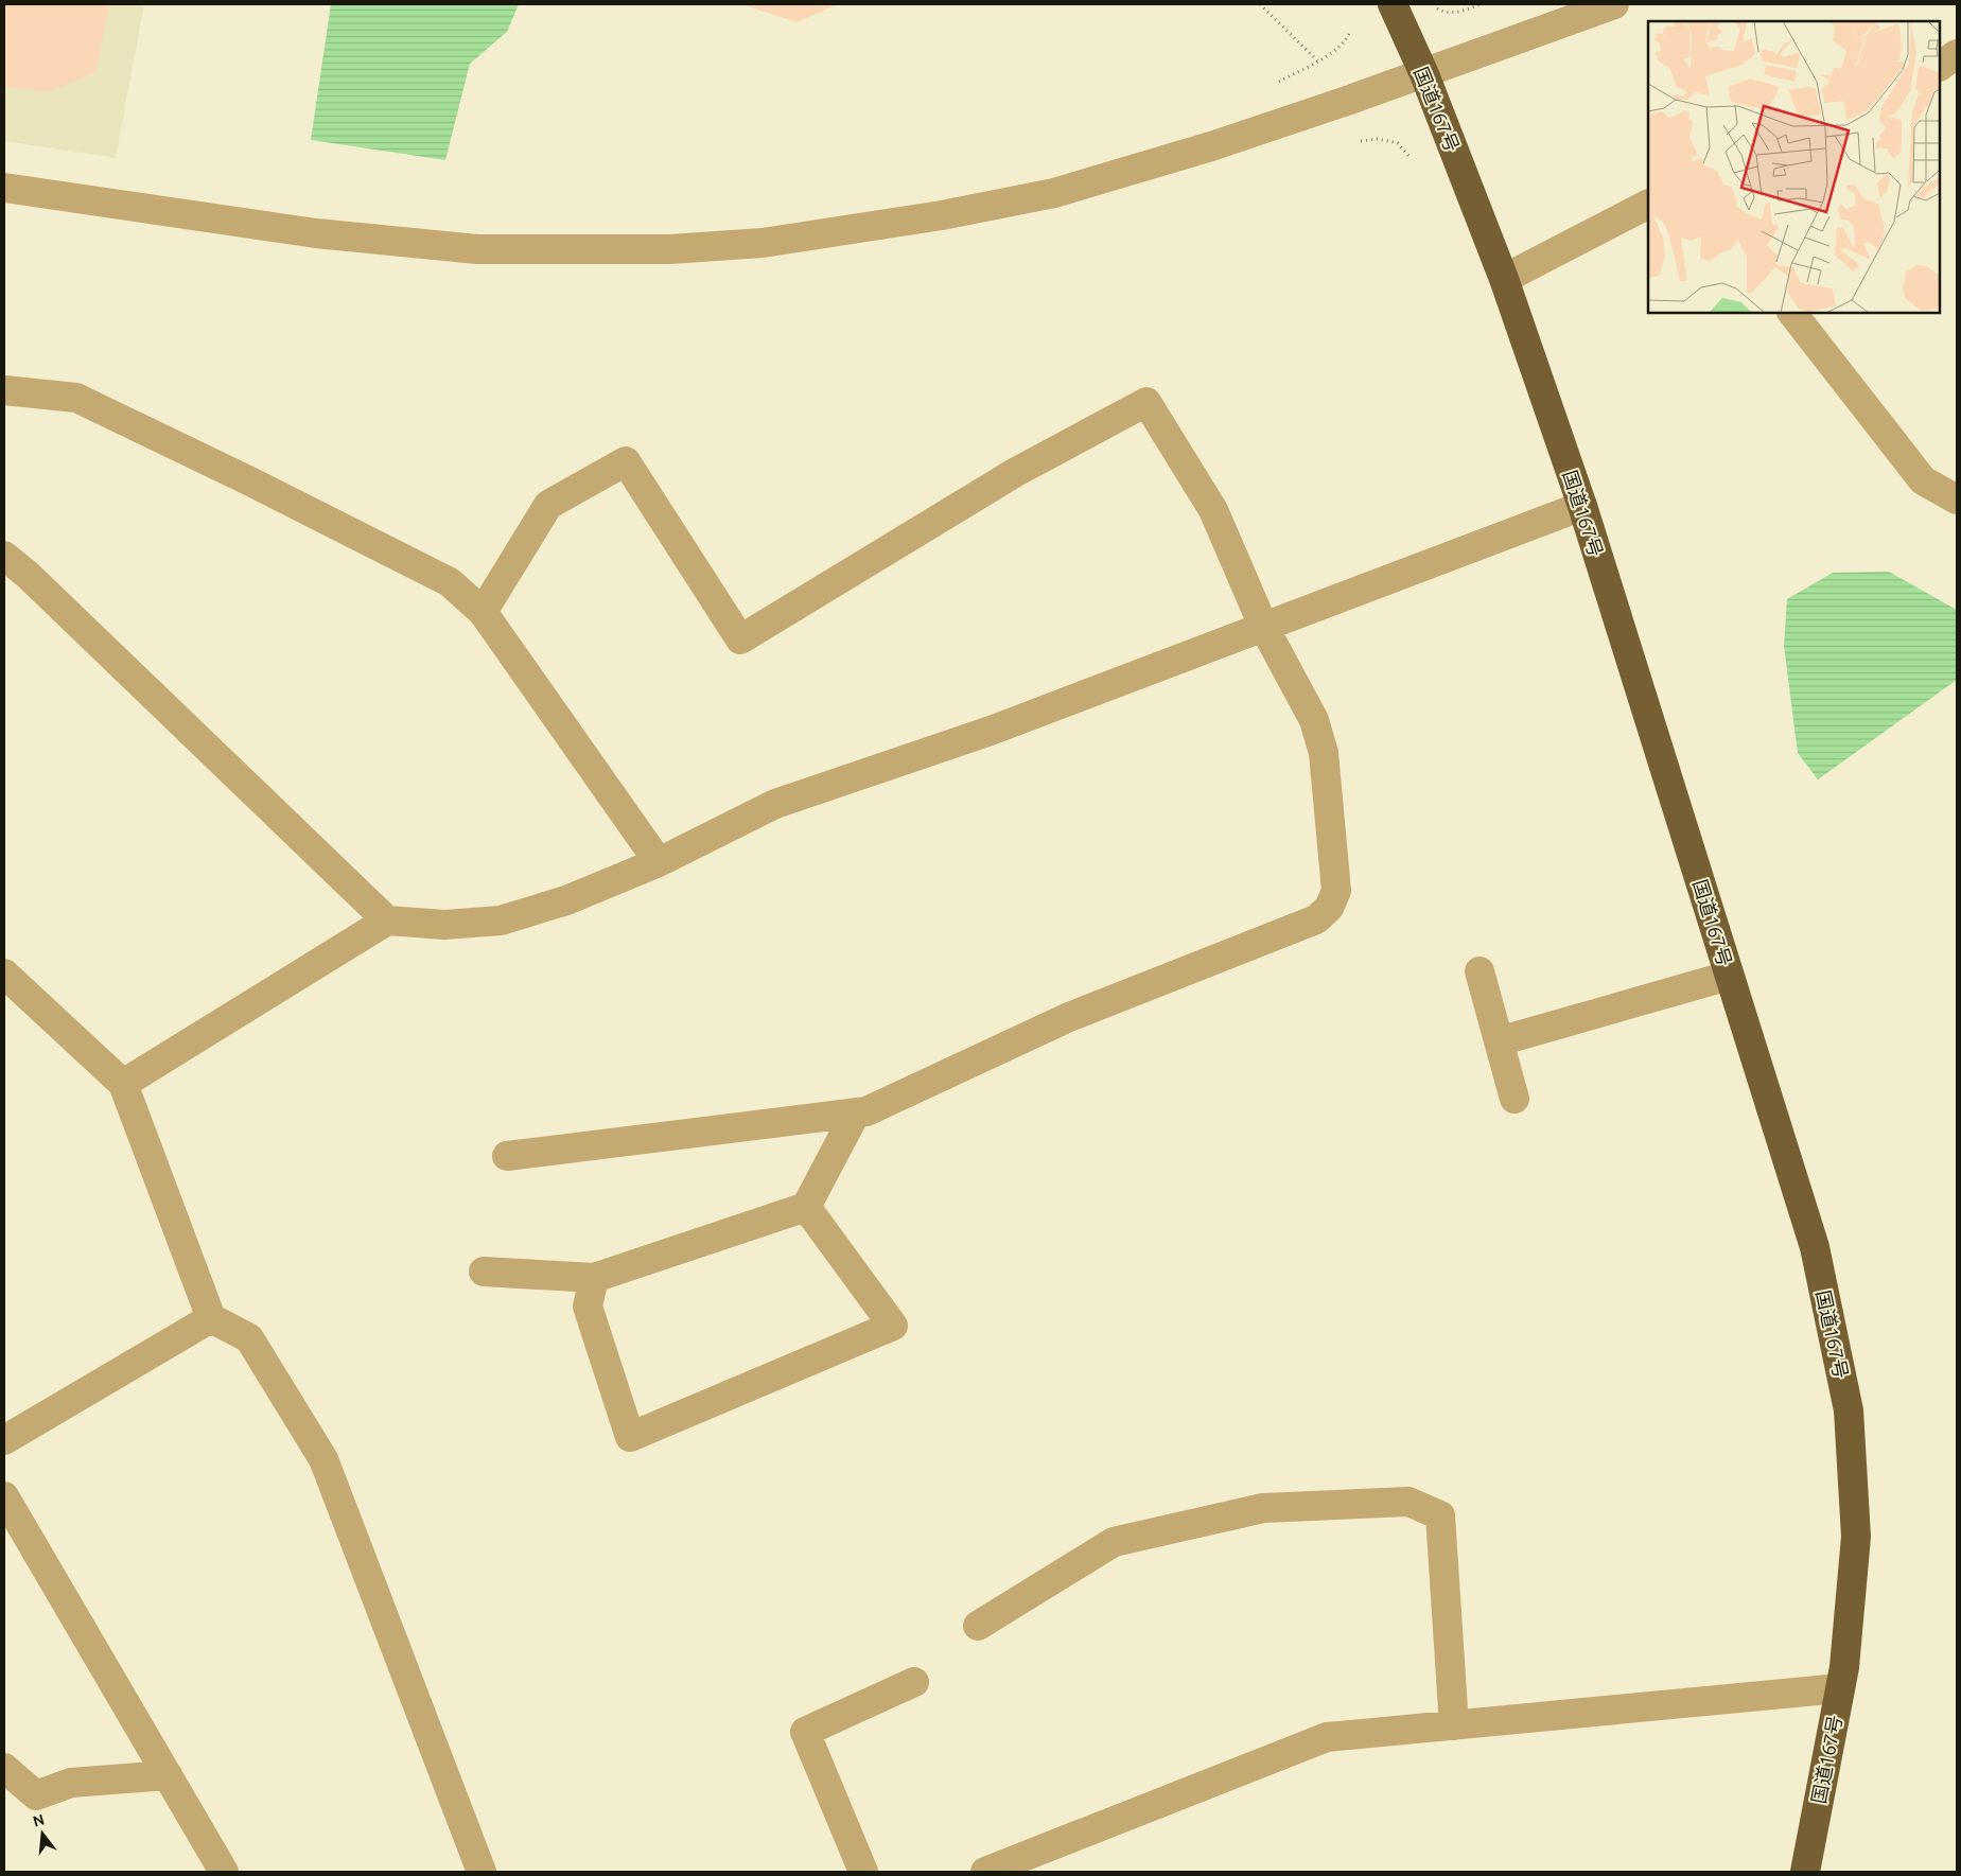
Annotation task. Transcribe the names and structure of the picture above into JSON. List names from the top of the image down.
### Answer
{
  "streets": {
    "highway": ["国道167号"]
  },
  "north": "top"
}
